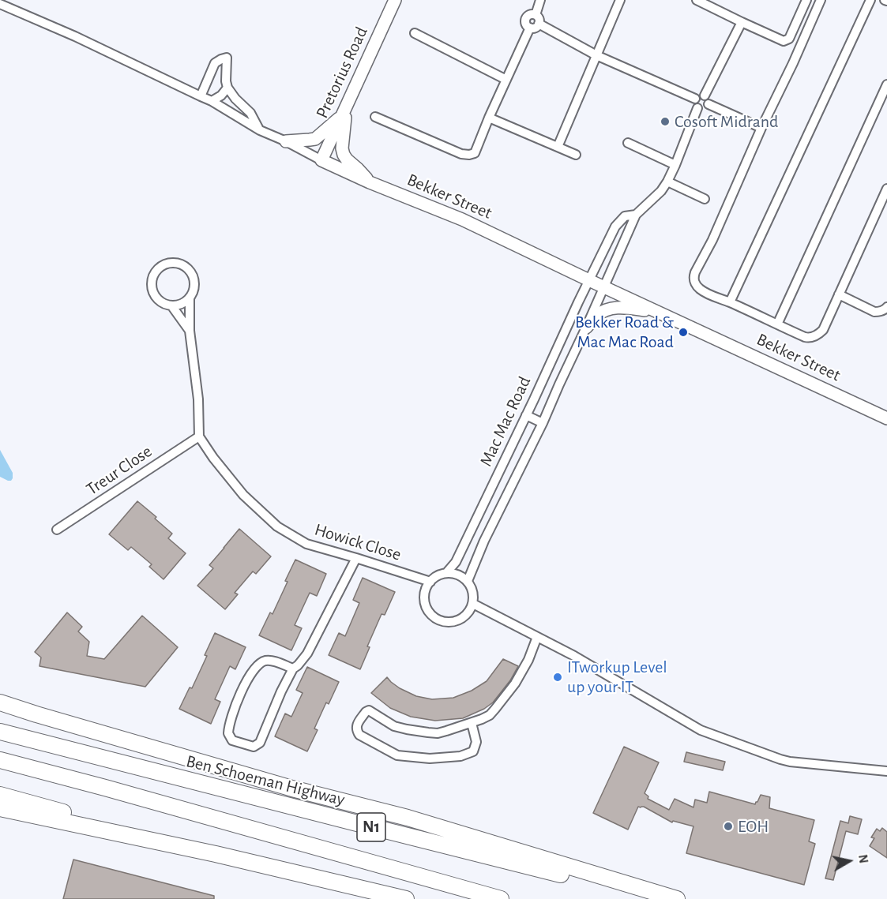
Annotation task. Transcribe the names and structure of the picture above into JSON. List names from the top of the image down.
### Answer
{
  "streets": {
    "highway": ["Ben Schoeman Highway", "N1"],
    "street": [
      "Pretorius Road",
      "Bekker Street",
      "Mac Mac Road",
      "Treur Close",
      "Howick Close"
    ]
  },
  "crossings": [
    ["Pretorius Road", "Bekker Street"],
    ["Bekker Street", "Mac Mac Road"],
    ["Mac Mac Road", "Howick Close"],
    ["Treur Close", "Howick Close"]
  ],
  "places": [
    "Cosoft Midrand",
    "Bekker Road & Mac Mac Road",
    "ITworkup Level up your IT",
    "EOH"
  ],
  "north": "right"
}
